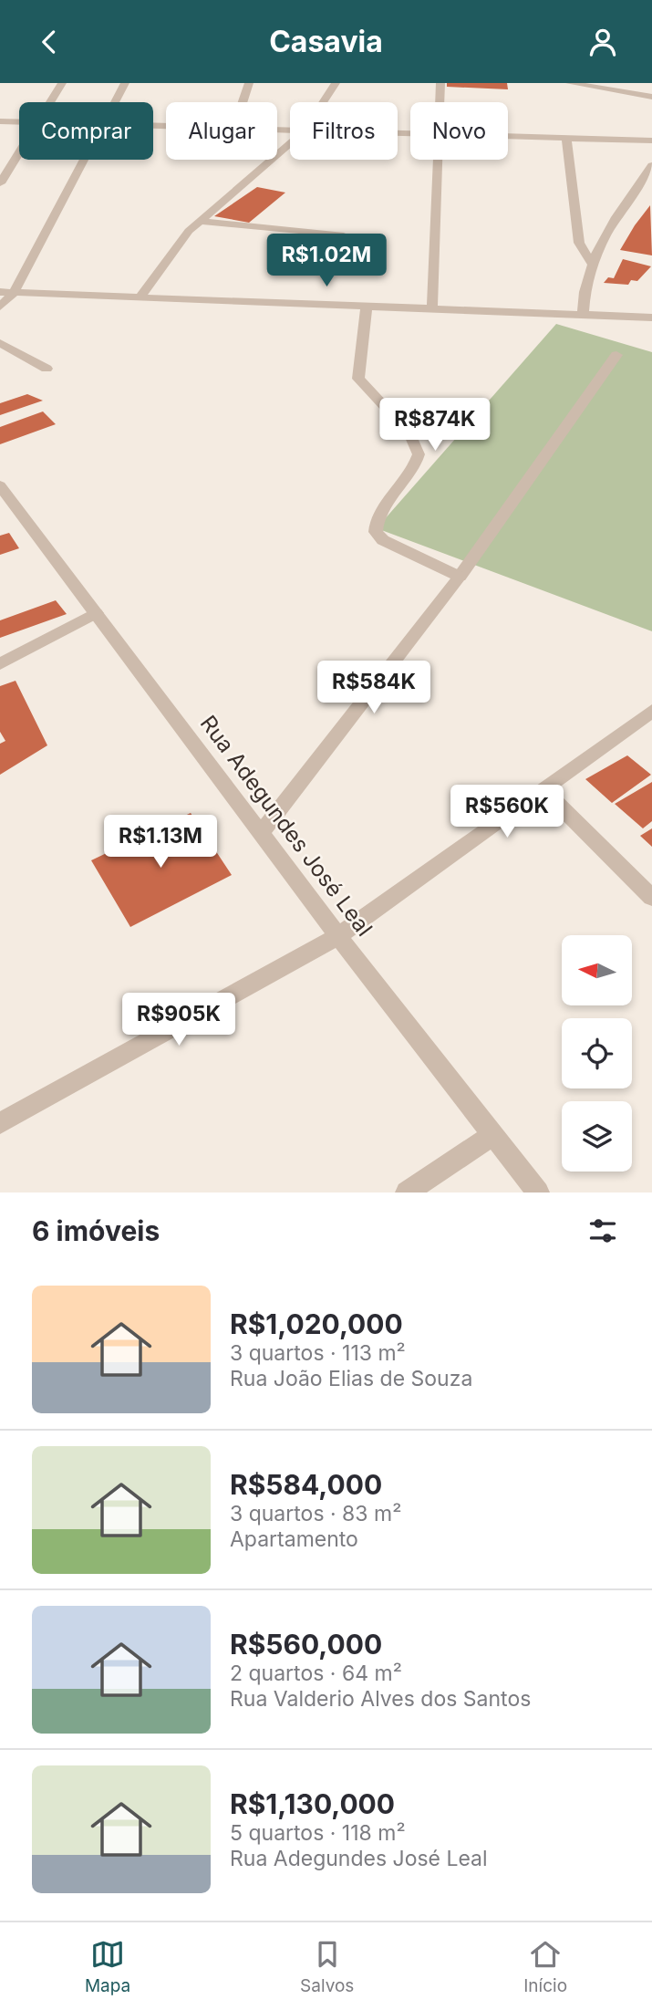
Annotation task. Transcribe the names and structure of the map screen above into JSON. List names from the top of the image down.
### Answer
{
  "streets": {
    "street": ["Rua Adegundes José Leal"]
  },
  "north": "left",
  "page": {
    "header": "Casavia",
    "chip": [
      "Comprar",
      "Alugar",
      "Filtros",
      "Novo"
    ],
    "price": [
      "R$1.02M",
      "R$874K",
      "R$584K",
      "R$560K",
      "R$1.13M",
      "R$905K"
    ],
    "heading": "6 imóveis",
    "list": [
      {
        "name": "R$1,020,000",
        "note": "3 quartos · 113 m² · Rua João Elias de Souza"
      },
      {
        "name": "R$584,000",
        "note": "3 quartos · 83 m² · Apartamento"
      },
      {
        "name": "R$560,000",
        "note": "2 quartos · 64 m² · Rua Valderio Alves dos Santos"
      },
      {
        "name": "R$1,130,000",
        "note": "5 quartos · 118 m² · Rua Adegundes José Leal"
      }
    ],
    "tabs": ["Mapa", "Salvos", "Início"]
  }
}
